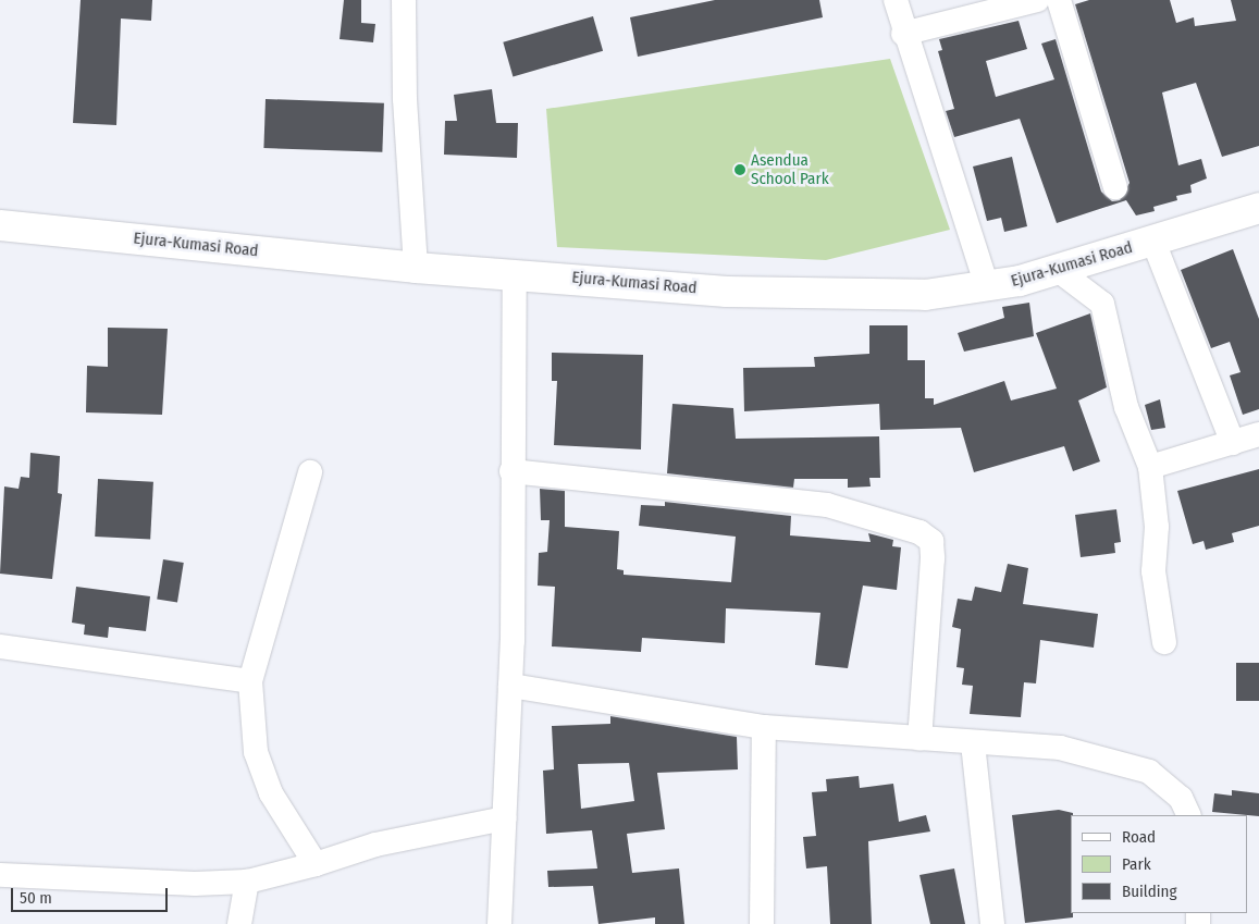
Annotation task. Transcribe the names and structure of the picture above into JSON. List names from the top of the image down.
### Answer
{
  "streets": {
    "main road": ["Ejura-Kumasi Road"]
  },
  "places": ["Asendua School Park"],
  "legend": ["Road", "Park", "Building"],
  "scale_bar": "50 m"
}
